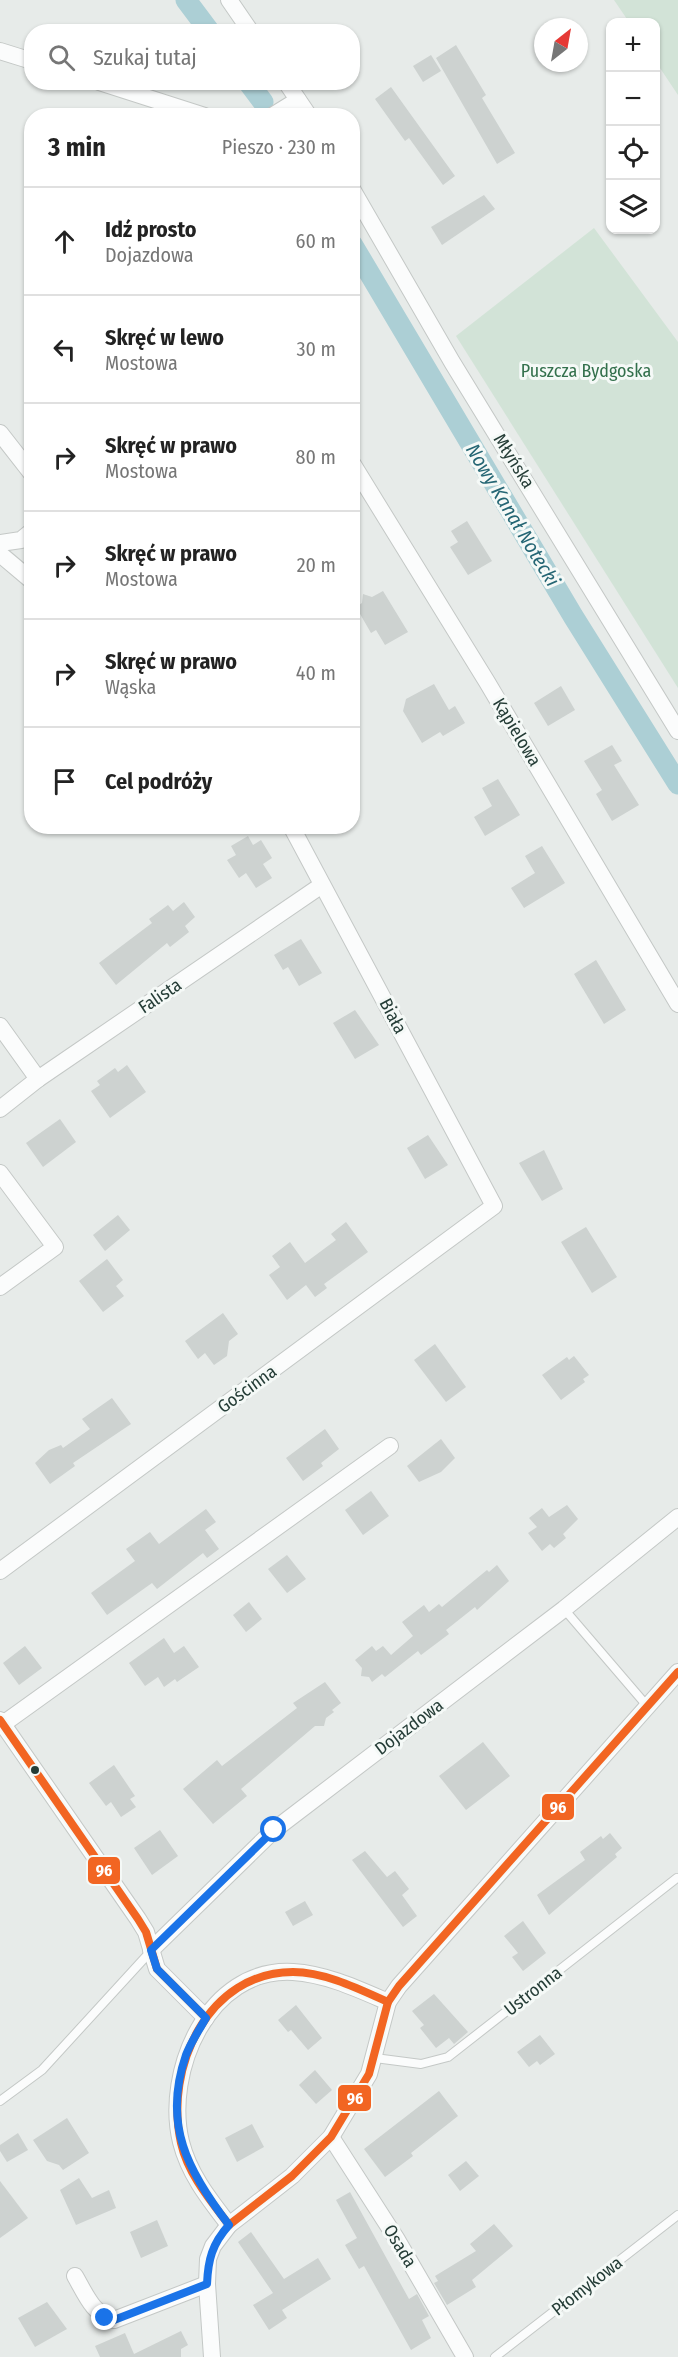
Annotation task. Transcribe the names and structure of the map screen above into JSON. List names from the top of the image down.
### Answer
{
  "streets": {
    "street": [
      "Młyńska",
      "Kąpielowa",
      "Falista",
      "Biała",
      "Gościnna",
      "Dojazdowa",
      "Osada"
    ],
    "lane": ["Ustronna", "Płomykowa"]
  },
  "crossings": [
    ["Falista", "Biała"],
    ["Biała", "Gościnna"]
  ],
  "water": ["Nowy Kanał Notecki"],
  "parks": ["Puszcza Bydgoska"],
  "lines": ["transit line 96"],
  "north": "top right",
  "page": {
    "map_buttons": ["+", "−"],
    "search": "Szukaj tutaj",
    "heading": ["3 min", "Pieszo · 230 m"],
    "list": [
      ["Idź prosto", "Dojazdowa", "60 m"],
      ["Skręć w lewo", "Mostowa", "30 m"],
      ["Skręć w prawo", "Mostowa", "80 m"],
      ["Skręć w prawo", "Mostowa", "20 m"],
      ["Skręć w prawo", "Wąska", "40 m"],
      "Cel podróży"
    ]
  }
}
